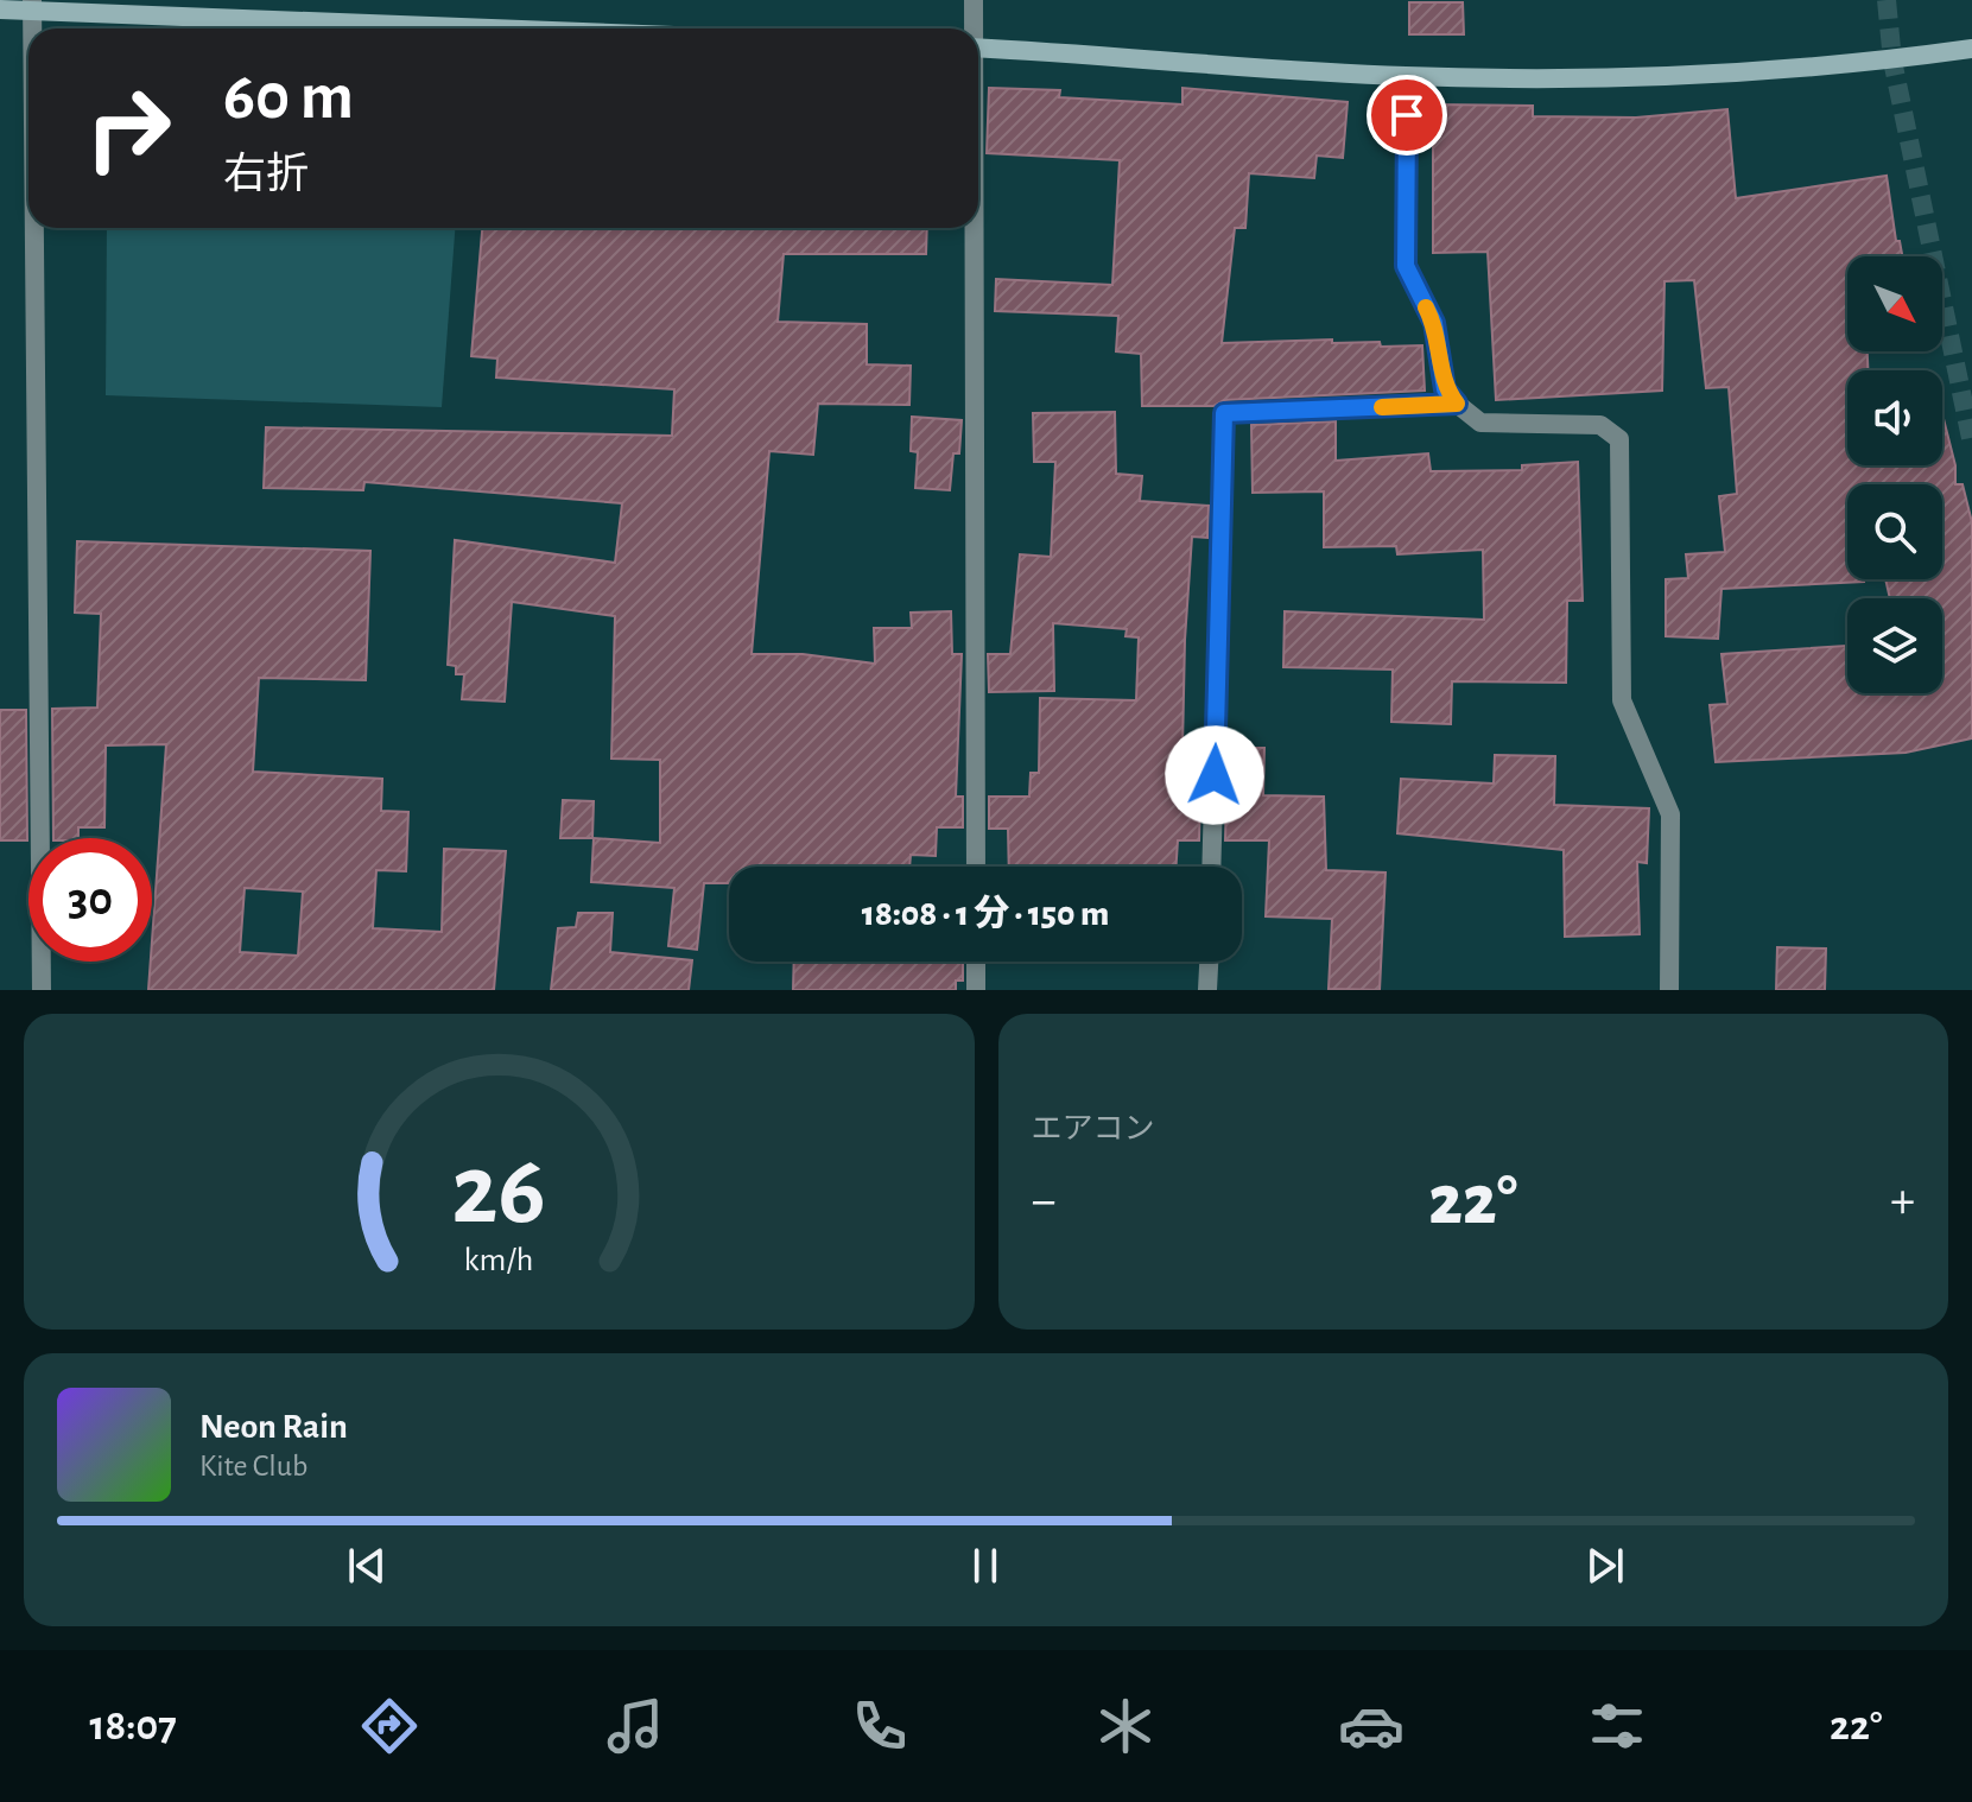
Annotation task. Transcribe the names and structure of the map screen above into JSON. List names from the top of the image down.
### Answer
{
  "north": "bottom right",
  "page": {
    "turn": ["60 m", "右折"],
    "limit": "30",
    "trip": "18:08 · 1 分 · 150 m",
    "tile": "エアコン",
    "heat": ["−", "22°", "+"],
    "song": ["Neon Rain", "Kite Club"],
    "tabs": ["18:07", "22°"],
    "gauge": ["26", "km/h"]
  }
}
